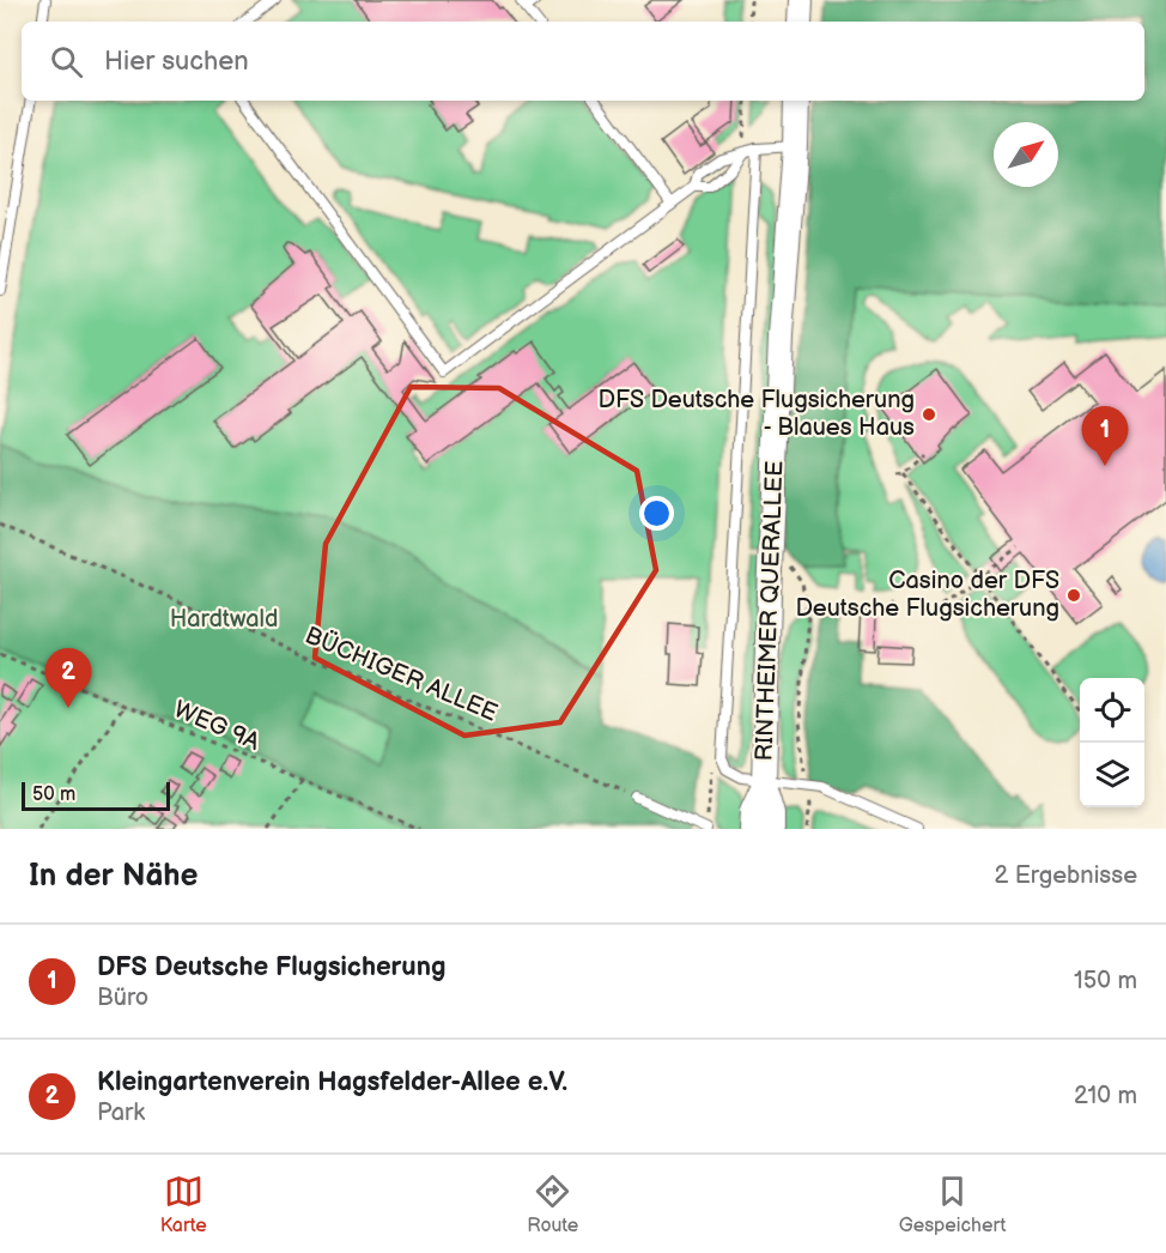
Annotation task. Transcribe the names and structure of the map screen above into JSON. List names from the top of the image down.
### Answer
{
  "streets": {
    "street": ["RINTHEIMER QUERALLEE"],
    "path": ["BÜCHIGER ALLEE", "WEG 9A"]
  },
  "parks": ["Hardtwald"],
  "places": ["DFS Deutsche Flugsicherung - Blaues Haus", "Casino der DFS Deutsche Flugsicherung"],
  "scale_bar": "50 m",
  "north": "top right",
  "page": {
    "search": "Hier suchen",
    "pins": ["1", "2"],
    "scale": "50 m",
    "heading": ["In der Nähe", "2 Ergebnisse"],
    "list": [
      {
        "mark": "1",
        "name": "DFS Deutsche Flugsicherung",
        "note": "Büro",
        "value": "150 m"
      },
      {
        "mark": "2",
        "name": "Kleingartenverein Hagsfelder-Allee e.V.",
        "note": "Park",
        "value": "210 m"
      }
    ],
    "nav": ["Karte", "Route", "Gespeichert"]
  }
}
